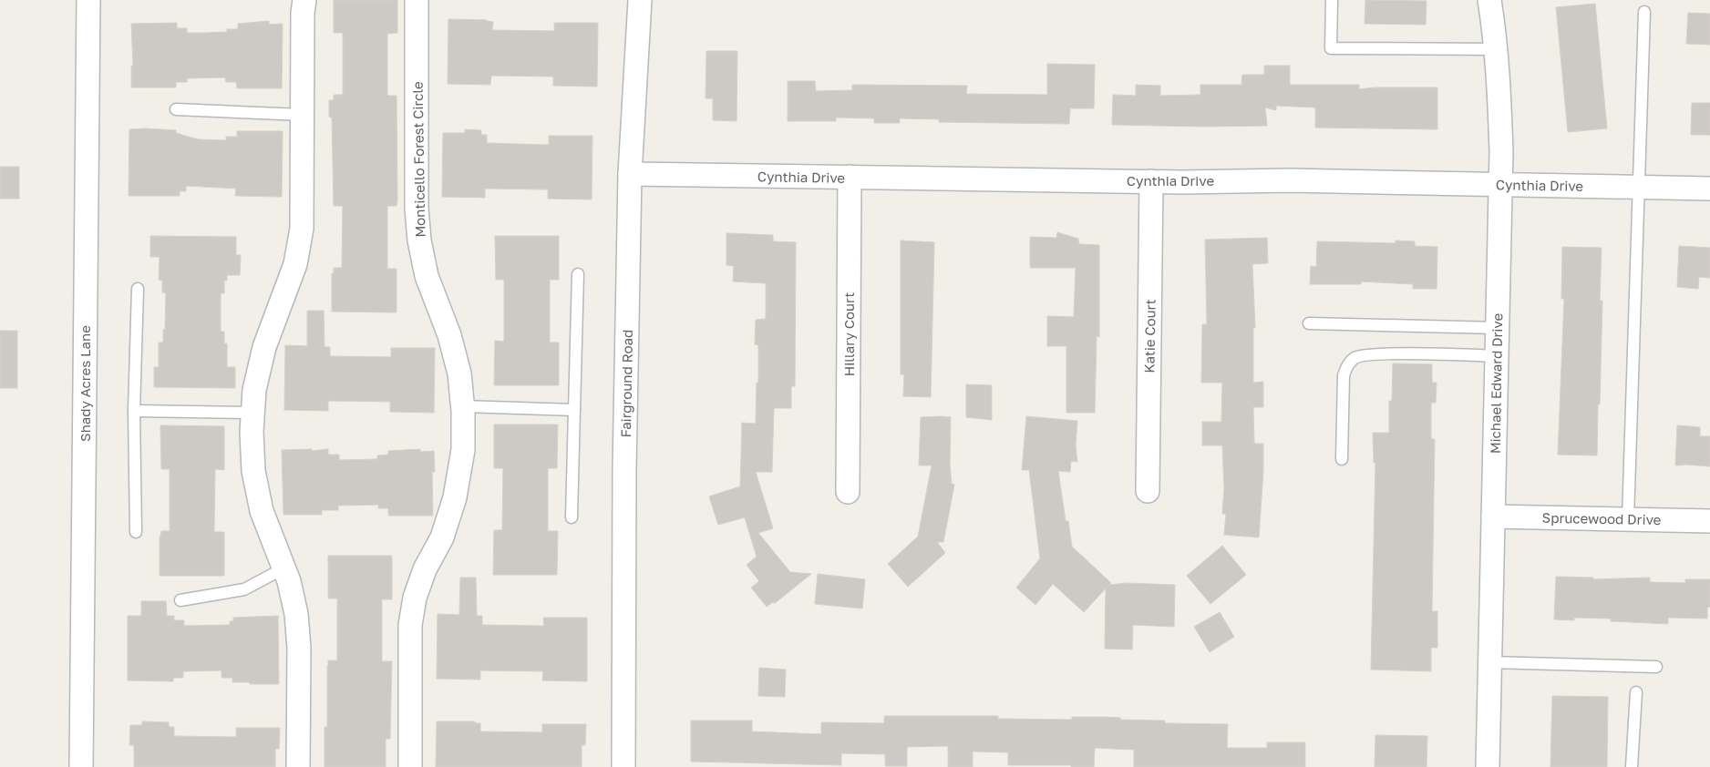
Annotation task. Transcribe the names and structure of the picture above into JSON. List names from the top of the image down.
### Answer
{
  "streets": {
    "street": [
      "Monticello Forest Circle",
      "Cynthia Drive",
      "Hillary Court",
      "Katie Court",
      "Shady Acres Lane",
      "Fairground Road",
      "Michael Edward Drive",
      "Sprucewood Drive"
    ]
  },
  "crossings": [
    ["Cynthia Drive", "Hillary Court"],
    ["Cynthia Drive", "Katie Court"],
    ["Cynthia Drive", "Fairground Road"],
    ["Cynthia Drive", "Michael Edward Drive"],
    ["Michael Edward Drive", "Sprucewood Drive"]
  ]
}
